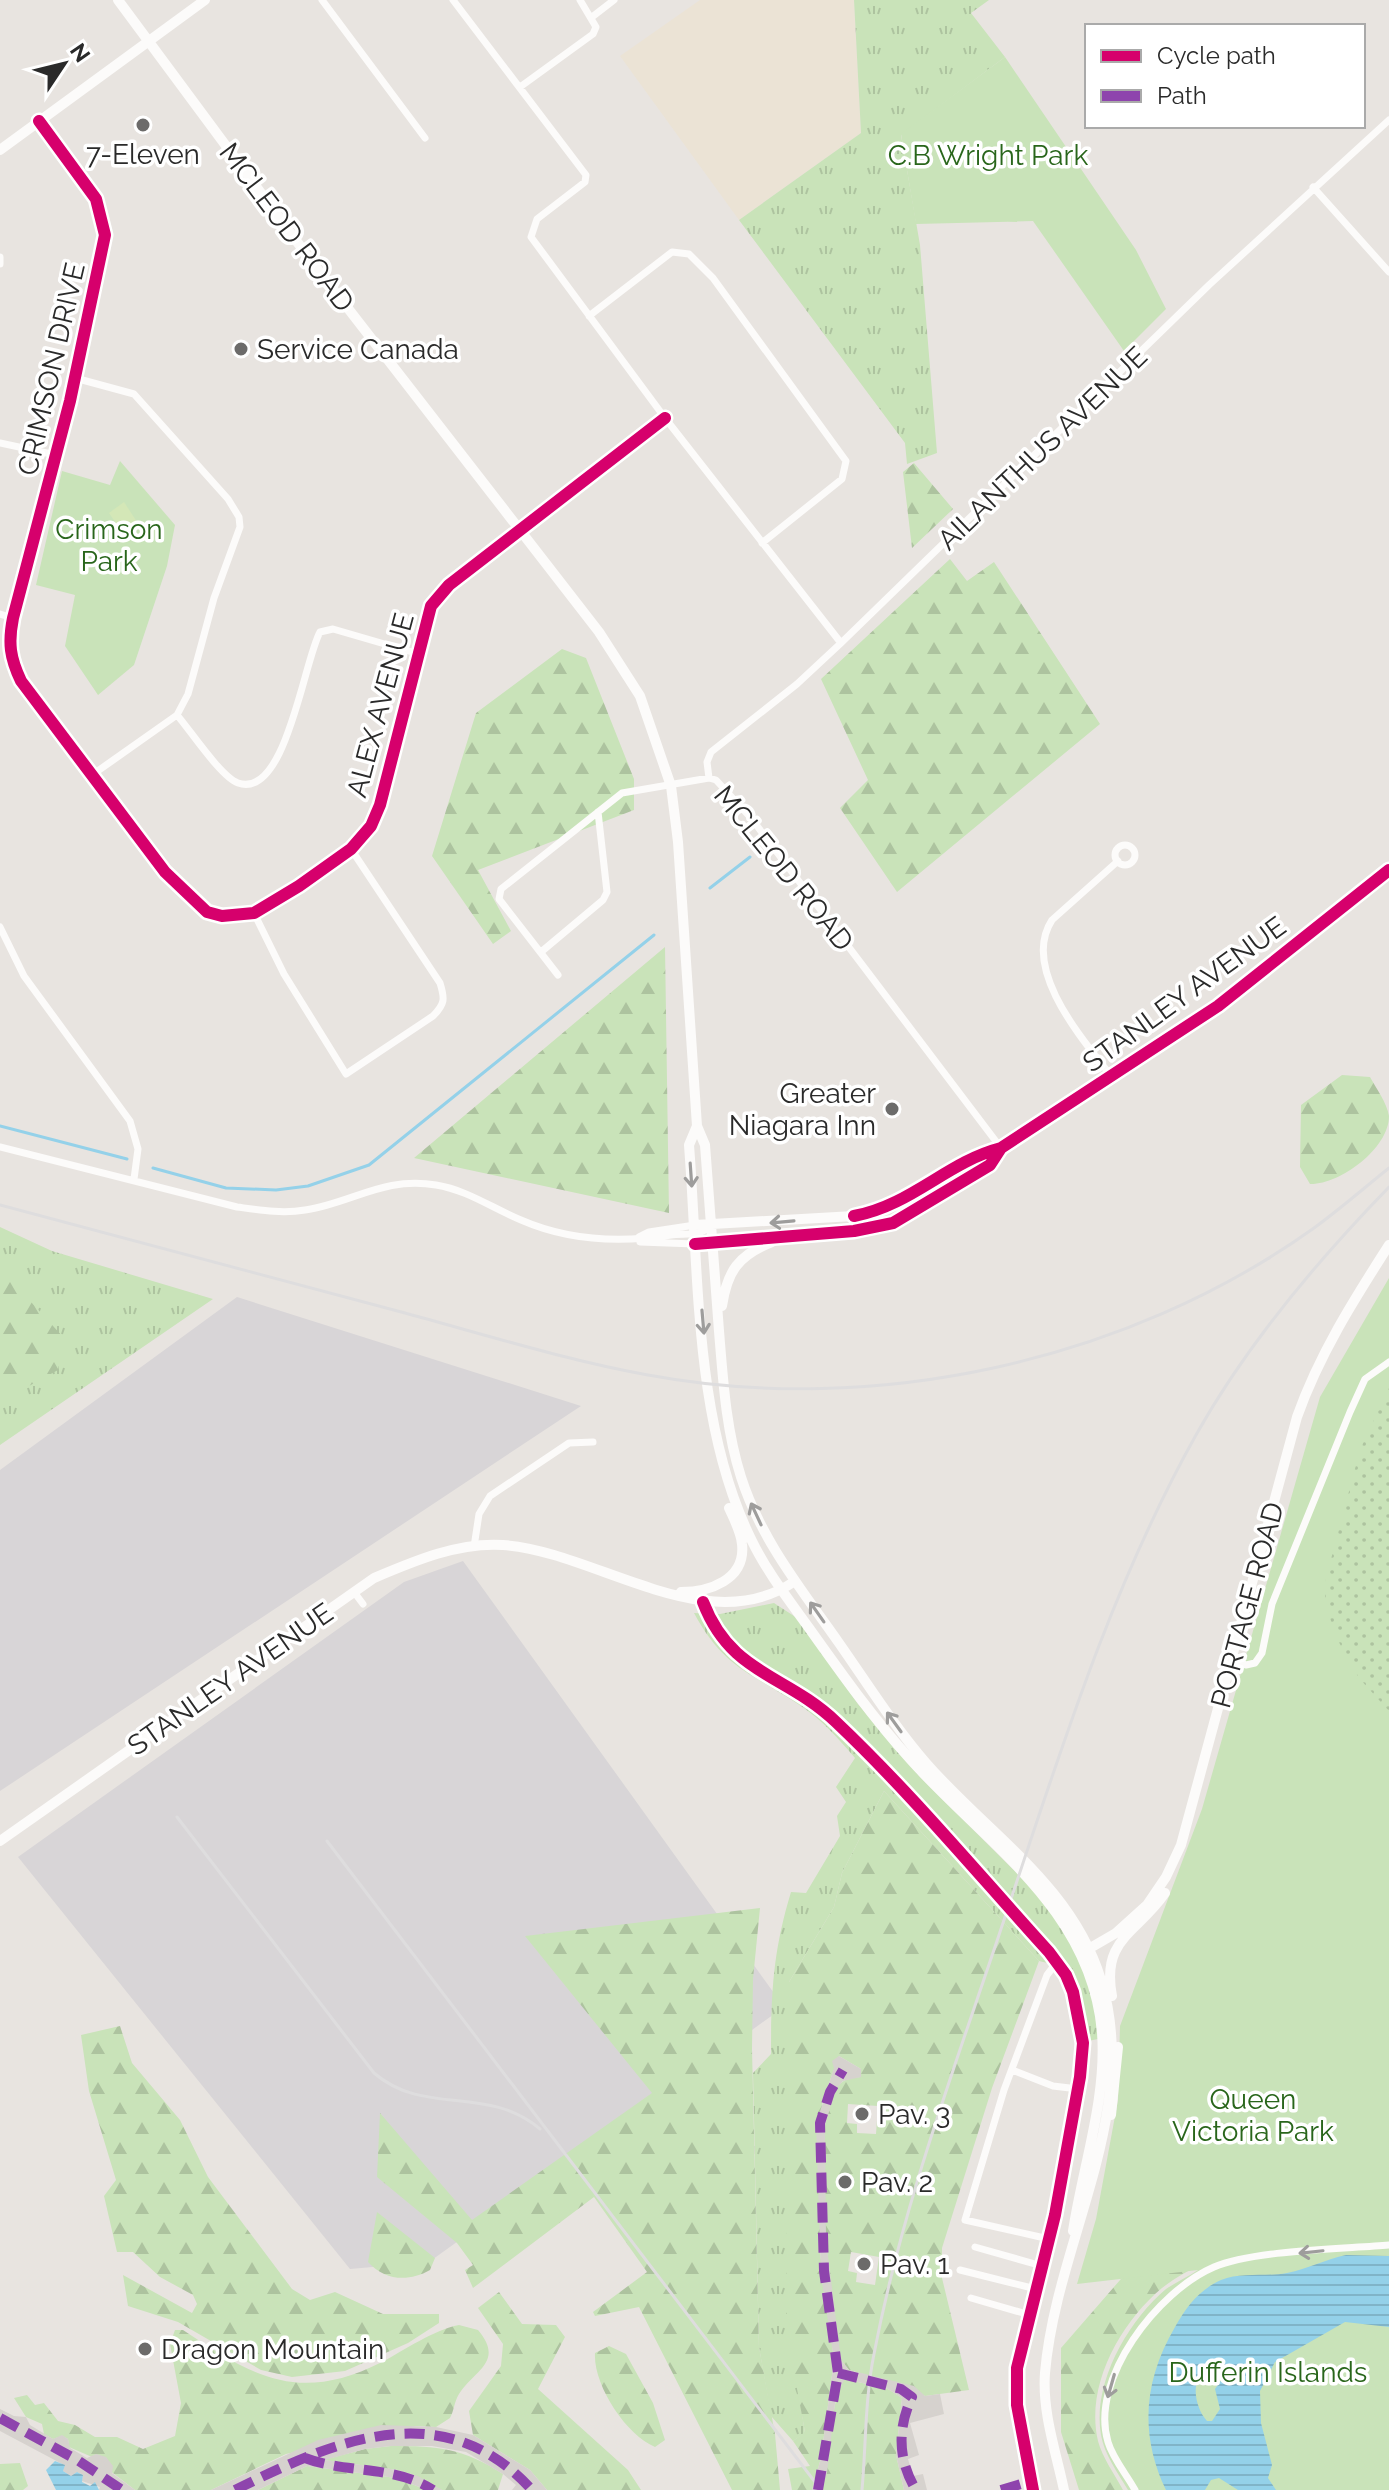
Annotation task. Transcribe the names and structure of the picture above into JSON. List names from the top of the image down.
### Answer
{
  "streets": {
    "main road": ["MCLEOD ROAD", "STANLEY AVENUE", "PORTAGE ROAD"],
    "street": ["CRIMSON DRIVE", "AILANTHUS AVENUE", "ALEX AVENUE"]
  },
  "crossings": [
    ["MCLEOD ROAD", "AILANTHUS AVENUE"],
    ["MCLEOD ROAD", "ALEX AVENUE"],
    ["MCLEOD ROAD", "STANLEY AVENUE"],
    ["CRIMSON DRIVE", "ALEX AVENUE"]
  ],
  "parks": [
    "C.B Wright Park",
    "Crimson Park",
    "Queen Victoria Park",
    "Dufferin Islands"
  ],
  "places": [
    "7-Eleven",
    "Service Canada",
    "Greater Niagara Inn",
    "Pav. 3",
    "Pav. 2",
    "Pav. 1",
    "Dragon Mountain"
  ],
  "legend": ["Cycle path", "Path"],
  "north": "top right"
}
